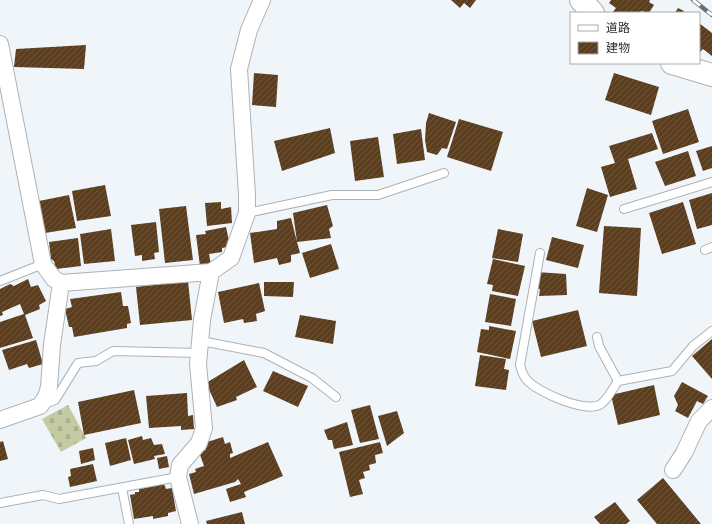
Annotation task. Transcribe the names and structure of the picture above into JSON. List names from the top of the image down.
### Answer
{
  "legend": ["道路", "建物"]
}
